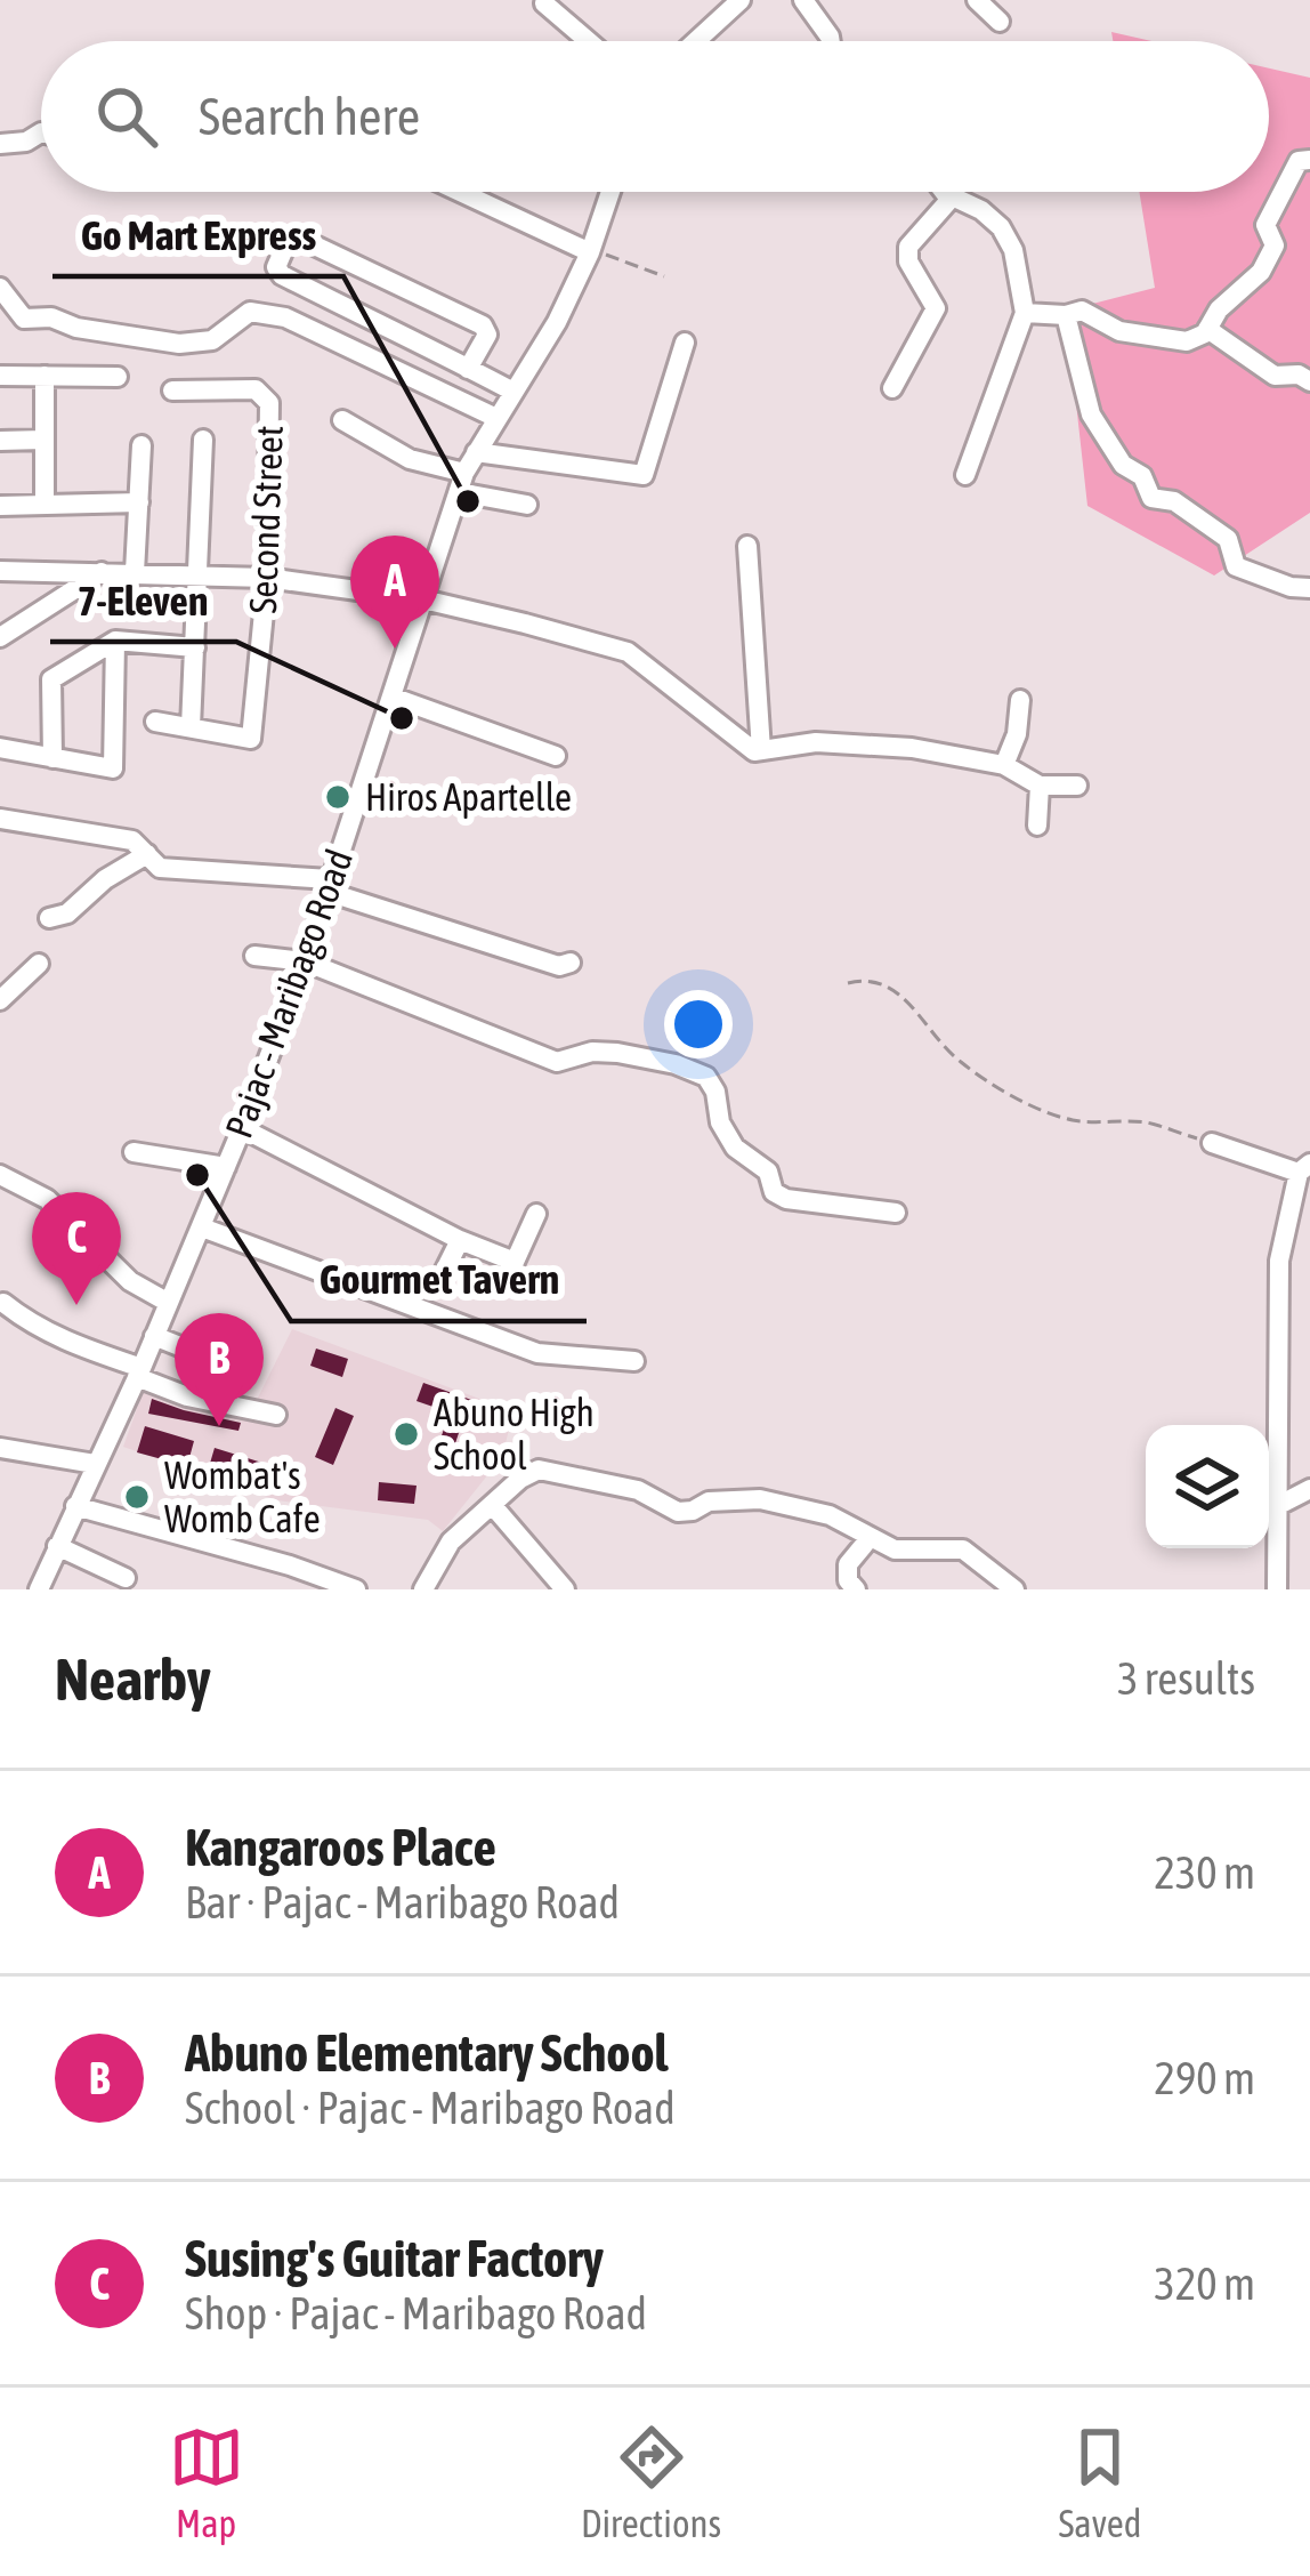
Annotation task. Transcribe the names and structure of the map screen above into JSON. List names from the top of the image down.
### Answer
{
  "streets": {
    "street": ["Second Street", "Pajac - Maribago Road"]
  },
  "places": [
    "Go Mart Express",
    "7-Eleven",
    "Hiros Apartelle",
    "Gourmet Tavern",
    "Abuno High School",
    "Wombat's Womb Cafe"
  ],
  "page": {
    "search": "Search here",
    "pins": ["A", "C", "B"],
    "heading": ["Nearby", "3 results"],
    "list": [
      {
        "mark": "A",
        "name": "Kangaroos Place",
        "note": "Bar · Pajac - Maribago Road",
        "value": "230 m"
      },
      {
        "mark": "B",
        "name": "Abuno Elementary School",
        "note": "School · Pajac - Maribago Road",
        "value": "290 m"
      },
      {
        "mark": "C",
        "name": "Susing's Guitar Factory",
        "note": "Shop · Pajac - Maribago Road",
        "value": "320 m"
      }
    ],
    "nav": ["Map", "Directions", "Saved"]
  }
}
